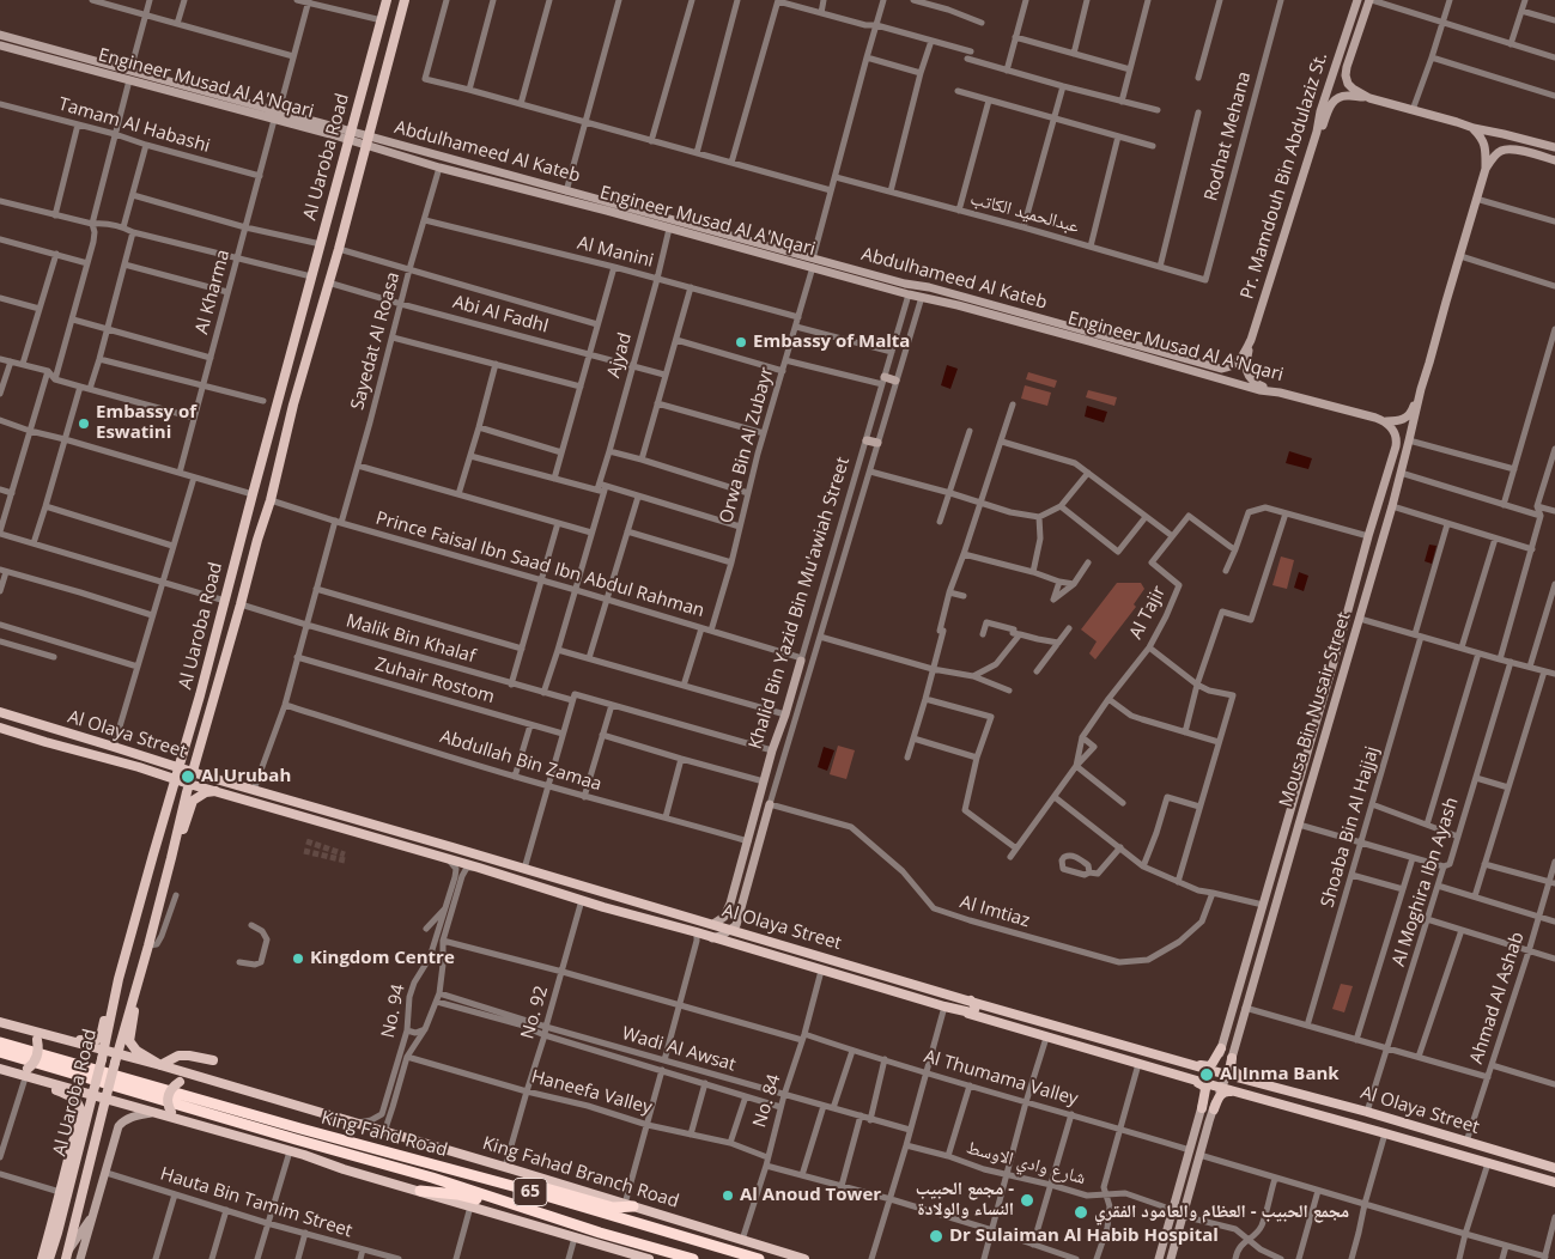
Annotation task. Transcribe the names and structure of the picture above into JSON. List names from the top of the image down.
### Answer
{
  "streets": {
    "highway": ["King Fahd Road", "65"],
    "main road": ["Al Uaroba Road", "Al Olaya Street", "King Fahad Branch Road"],
    "street": [
      "Engineer Musad Al A'Nqari",
      "Tamam Al Habashi",
      "Rodhat Mehana",
      "Abdulhameed Al Kateb",
      "Pr. Mamdouh Bin Abdulaziz St.",
      "عبدالحميد الكاتب",
      "Al Manini",
      "Al Kharma",
      "Abi Al Fadhl",
      "Sayedat Al Roasa",
      "Ajyad",
      "Orwa Bin Al Zubayr",
      "Prince Faisal Ibn Saad Ibn Abdul Rahman",
      "Khalid Bin Yazid Bin Mu'awiah Street",
      "Al Tajir",
      "Malik Bin Khalaf",
      "Zuhair Rostom",
      "Mousa Bin Nusair Street",
      "Abdullah Bin Zamaa",
      "Shoaba Bin Al Hajjaj",
      "Al Moghira Ibn Ayash",
      "Al Imtiaz",
      "Ahmad Al Ashab",
      "No. 94",
      "No. 92",
      "Wadi Al Awsat",
      "Al Thumama Valley",
      "Haneefa Valley",
      "No. 84",
      "شارع وادي الاوسط",
      "Hauta Bin Tamim Street"
    ]
  },
  "crossings": [
    ["Engineer Musad Al A'Nqari", "Abdulhameed Al Kateb"],
    ["Engineer Musad Al A'Nqari", "Al Uaroba Road"],
    ["Engineer Musad Al A'Nqari", "Al Kharma"],
    ["Engineer Musad Al A'Nqari", "Sayedat Al Roasa"],
    ["Engineer Musad Al A'Nqari", "Ajyad"],
    ["Engineer Musad Al A'Nqari", "Orwa Bin Al Zubayr"],
    ["Engineer Musad Al A'Nqari", "Khalid Bin Yazid Bin Mu'awiah Street"],
    ["Engineer Musad Al A'Nqari", "Mousa Bin Nusair Street"],
    ["Tamam Al Habashi", "Al Kharma"],
    ["Rodhat Mehana", "عبدالحميد الكاتب"],
    ["Abdulhameed Al Kateb", "Al Uaroba Road"],
    ["Abdulhameed Al Kateb", "Pr. Mamdouh Bin Abdulaziz St."],
    ["Abdulhameed Al Kateb", "Al Kharma"],
    ["Abdulhameed Al Kateb", "Orwa Bin Al Zubayr"],
    ["Al Uaroba Road", "Abi Al Fadhl"],
    ["Al Uaroba Road", "Prince Faisal Ibn Saad Ibn Abdul Rahman"],
    ["Al Uaroba Road", "Malik Bin Khalaf"],
    ["Al Uaroba Road", "Al Olaya Street"],
    ["Al Uaroba Road", "King Fahad Branch Road"],
    ["عبدالحميد الكاتب", "Orwa Bin Al Zubayr"],
    ["Al Manini", "Sayedat Al Roasa"],
    ["Al Manini", "Ajyad"],
    ["Al Manini", "Orwa Bin Al Zubayr"],
    ["Abi Al Fadhl", "Sayedat Al Roasa"],
    ["Abi Al Fadhl", "Ajyad"],
    ["Sayedat Al Roasa", "Prince Faisal Ibn Saad Ibn Abdul Rahman"],
    ["Sayedat Al Roasa", "Malik Bin Khalaf"],
    ["Sayedat Al Roasa", "Zuhair Rostom"],
    ["Sayedat Al Roasa", "Al Olaya Street"],
    ["Sayedat Al Roasa", "Abdullah Bin Zamaa"],
    ["Ajyad", "Prince Faisal Ibn Saad Ibn Abdul Rahman"],
    ["Ajyad", "Malik Bin Khalaf"],
    ["Orwa Bin Al Zubayr", "Prince Faisal Ibn Saad Ibn Abdul Rahman"],
    ["Prince Faisal Ibn Saad Ibn Abdul Rahman", "Khalid Bin Yazid Bin Mu'awiah Street"],
    ["Khalid Bin Yazid Bin Mu'awiah Street", "Malik Bin Khalaf"],
    ["Khalid Bin Yazid Bin Mu'awiah Street", "Al Olaya Street"],
    ["Khalid Bin Yazid Bin Mu'awiah Street", "Abdullah Bin Zamaa"],
    ["Khalid Bin Yazid Bin Mu'awiah Street", "Al Imtiaz"],
    ["Mousa Bin Nusair Street", "Al Olaya Street"],
    ["Mousa Bin Nusair Street", "Al Thumama Valley"],
    ["Mousa Bin Nusair Street", "شارع وادي الاوسط"],
    ["Al Olaya Street", "Al Moghira Ibn Ayash"],
    ["Al Olaya Street", "Ahmad Al Ashab"],
    ["Al Olaya Street", "No. 94"],
    ["Al Olaya Street", "No. 92"],
    ["Al Olaya Street", "No. 84"],
    ["No. 94", "Wadi Al Awsat"],
    ["No. 94", "Al Thumama Valley"],
    ["No. 94", "Haneefa Valley"],
    ["No. 94", "King Fahad Branch Road"],
    ["No. 92", "Wadi Al Awsat"],
    ["No. 92", "Al Thumama Valley"],
    ["No. 92", "Haneefa Valley"],
    ["No. 92", "King Fahad Branch Road"],
    ["Wadi Al Awsat", "No. 84"],
    ["Al Thumama Valley", "No. 84"],
    ["Haneefa Valley", "No. 84"],
    ["No. 84", "King Fahad Branch Road"]
  ],
  "places": [
    "Embassy of Malta",
    "Embassy of Eswatini",
    "Al Urubah",
    "Kingdom Centre",
    "Al Inma Bank",
    "Al Anoud Tower",
    "مجمع الحبيب - النساء والولادة",
    "مجمع الحبيب - العظام والعامود الفقري",
    "Dr Sulaiman Al Habib Hospital"
  ]
}
